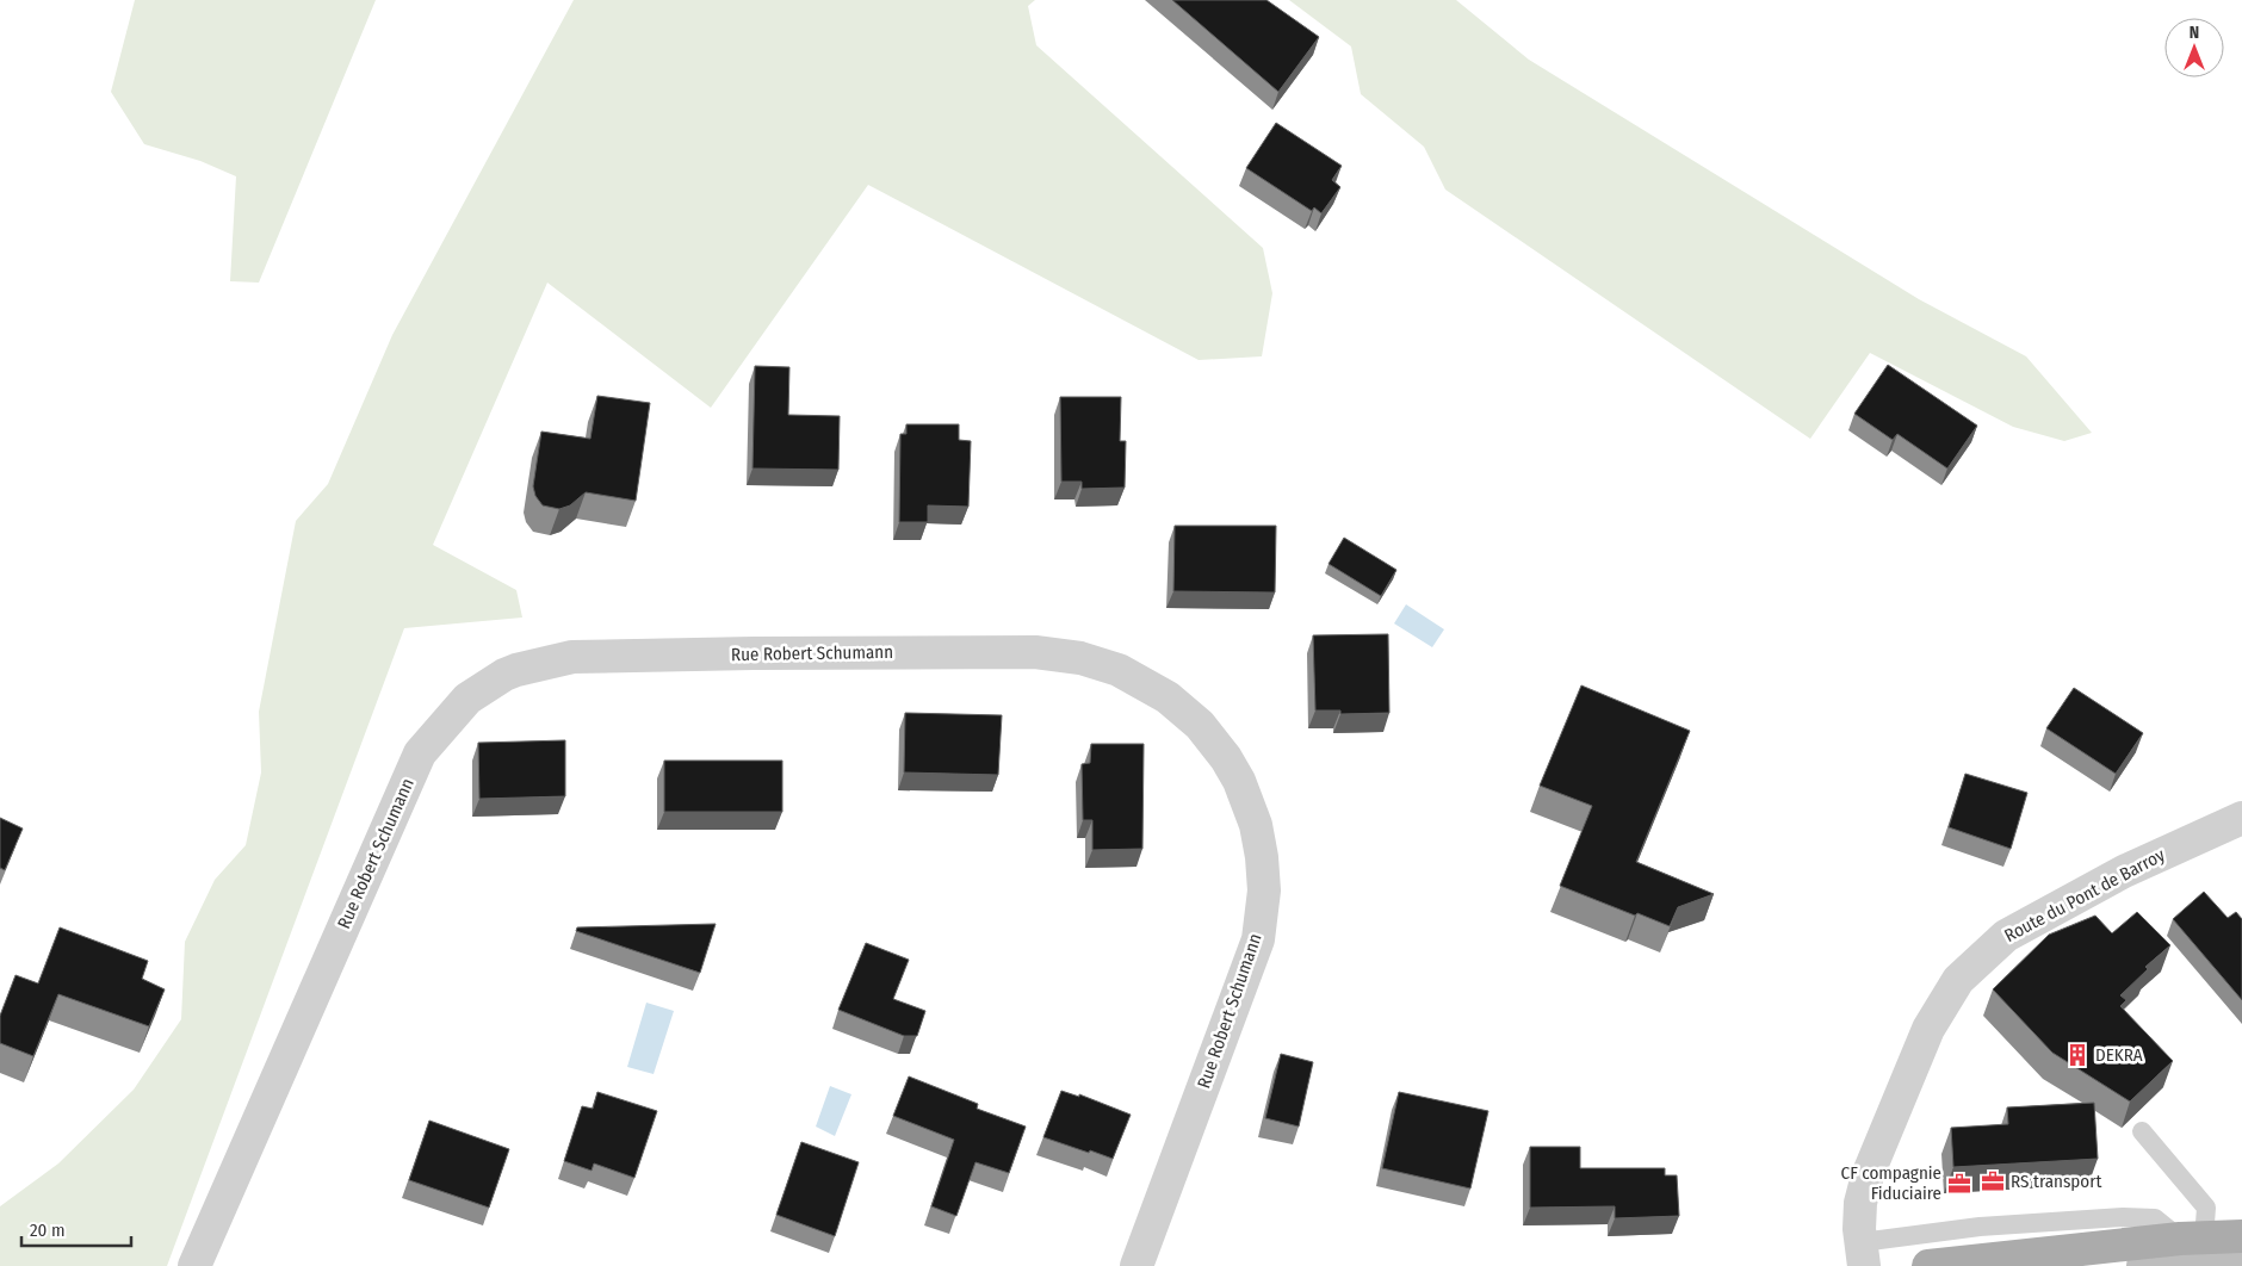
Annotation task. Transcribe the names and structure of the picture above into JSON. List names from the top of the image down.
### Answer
{
  "streets": {
    "street": ["Rue Robert Schumann", "Route du Pont de Barroy"]
  },
  "places": {
    "building": ["DEKRA"],
    "office": ["RS transport", "CF compagnie Fiduciaire"]
  },
  "scale_bar": "20 m",
  "north": "top"
}
